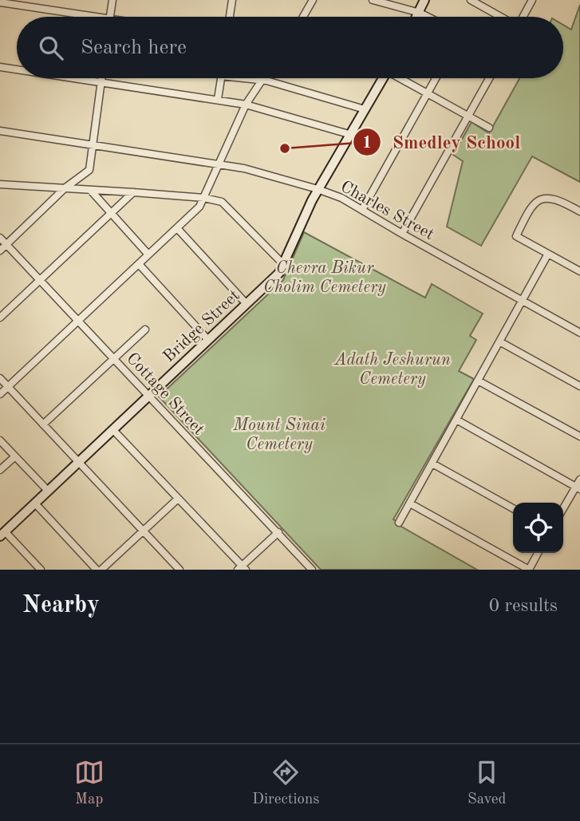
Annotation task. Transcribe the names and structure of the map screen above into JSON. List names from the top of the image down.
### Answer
{
  "streets": {
    "main road": ["Bridge Street"],
    "street": ["Charles Street", "Cottage Street"]
  },
  "crossings": [
    ["Charles Street", "Bridge Street"],
    ["Bridge Street", "Cottage Street"]
  ],
  "parks": ["Chevra Bikur Cholim Cemetery", "Adath Jeshurun Cemetery", "Mount Sinai Cemetery"],
  "places": ["Smedley School"],
  "page": {
    "search": "Search here",
    "heading": ["Nearby", "0 results"],
    "nav": ["Map", "Directions", "Saved"]
  }
}
